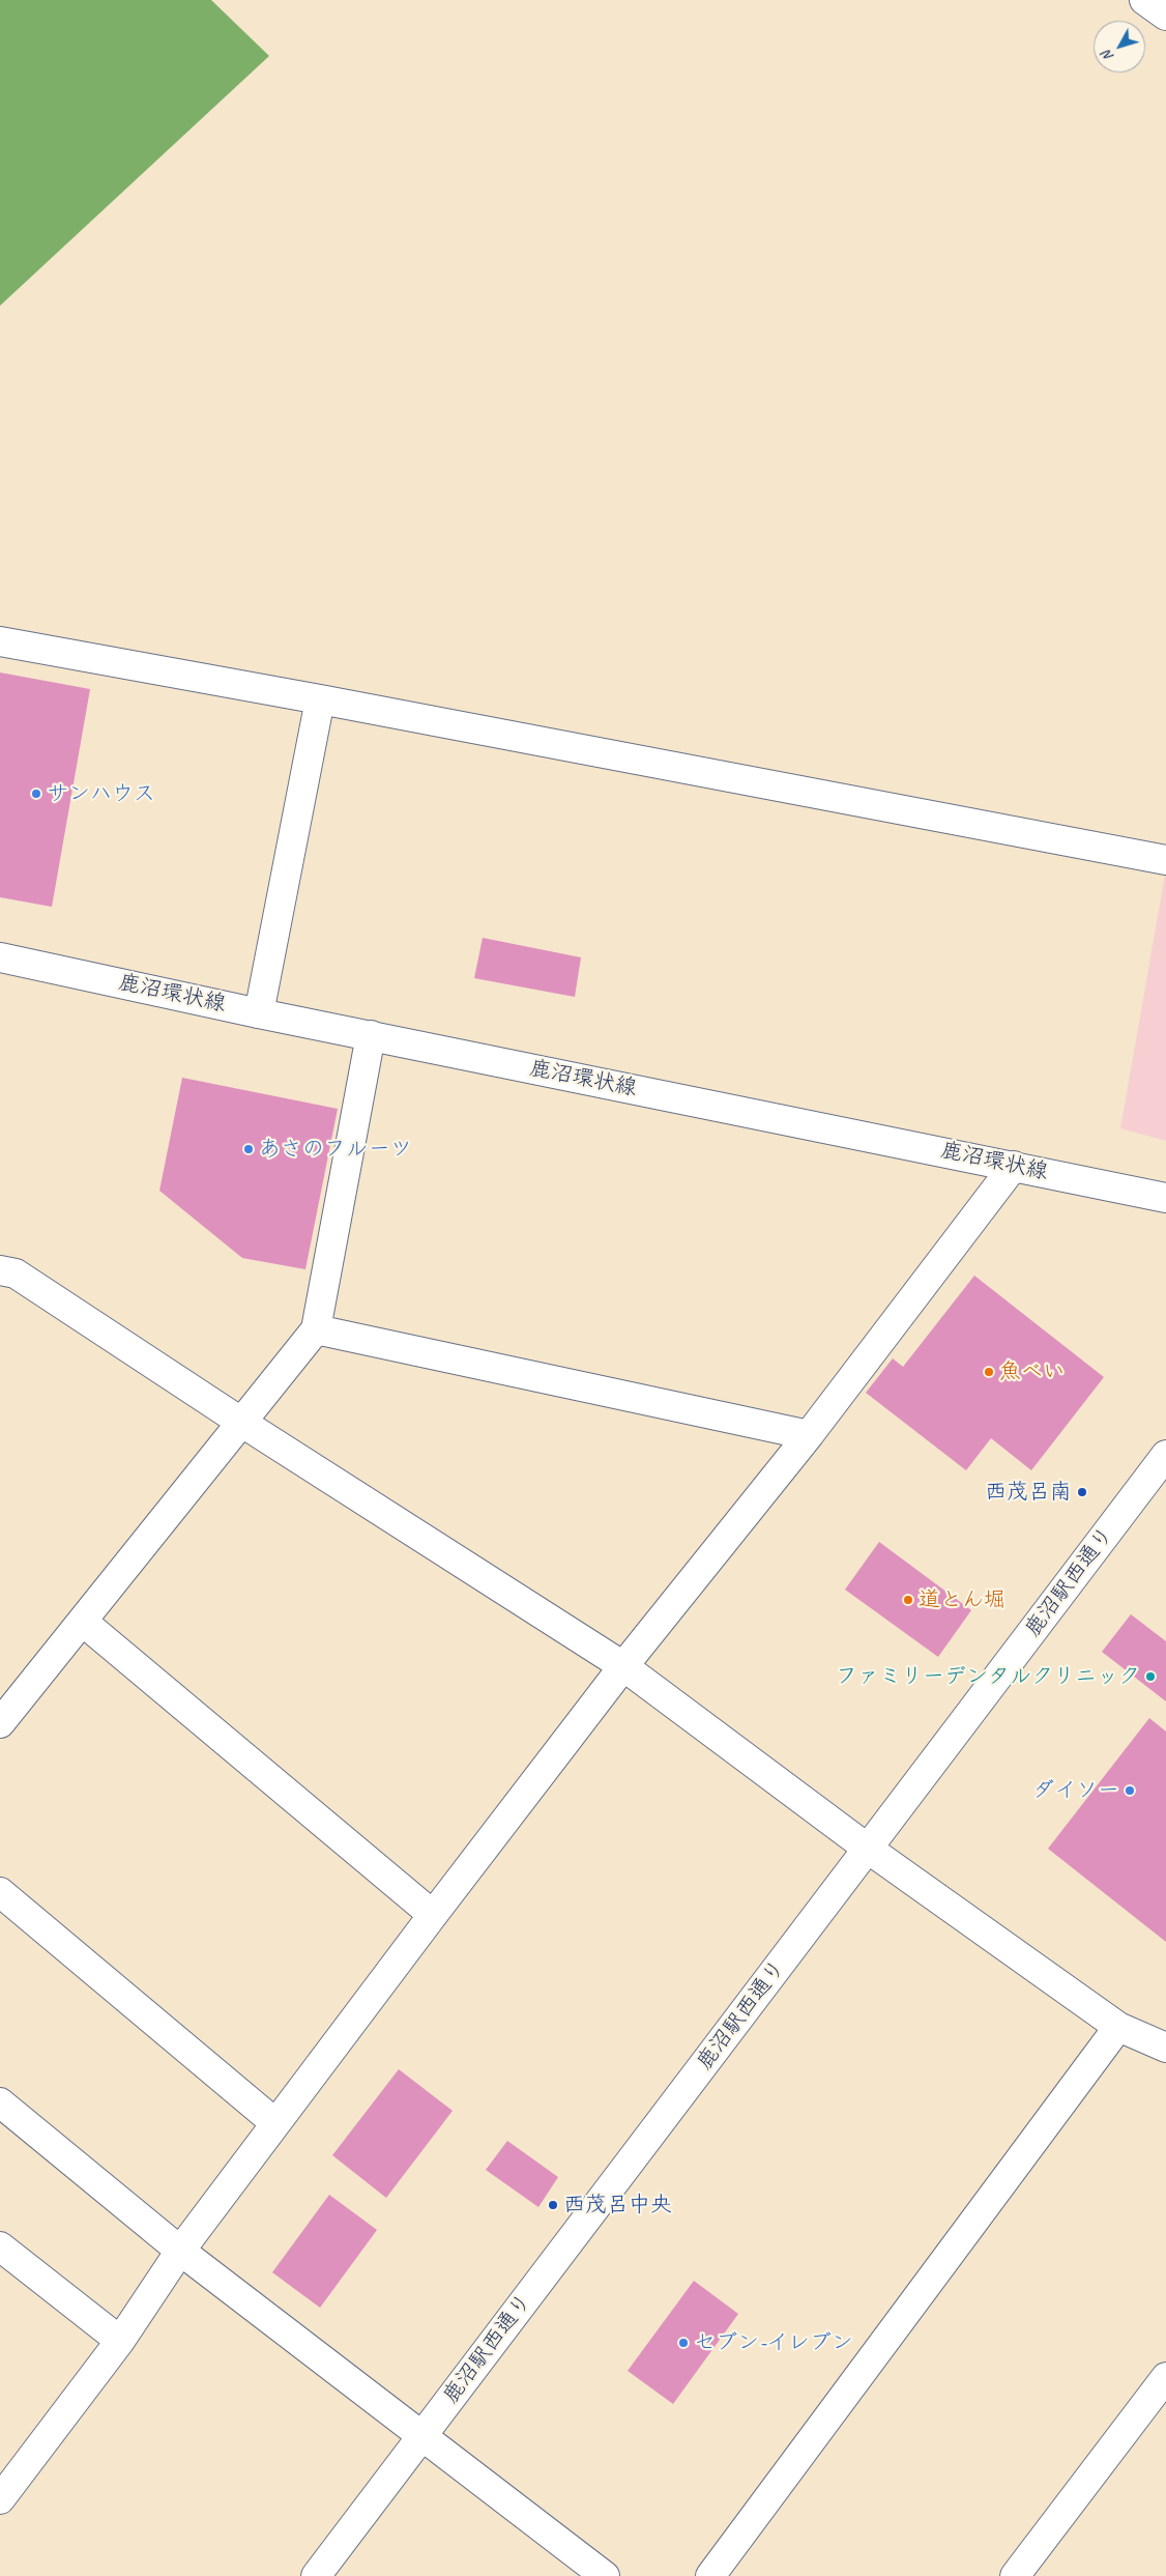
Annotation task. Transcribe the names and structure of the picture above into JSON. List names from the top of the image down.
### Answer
{
  "streets": {
    "street": ["鹿沼環状線", "鹿沼駅西通り"]
  },
  "places": [
    "サンハウス",
    "あさのフルーツ",
    "魚べい",
    "西茂呂南",
    "道とん堀",
    "ファミリーデンタルクリニック",
    "ダイソー",
    "西茂呂中央",
    "セブン-イレブン"
  ],
  "north": "bottom left"
}
